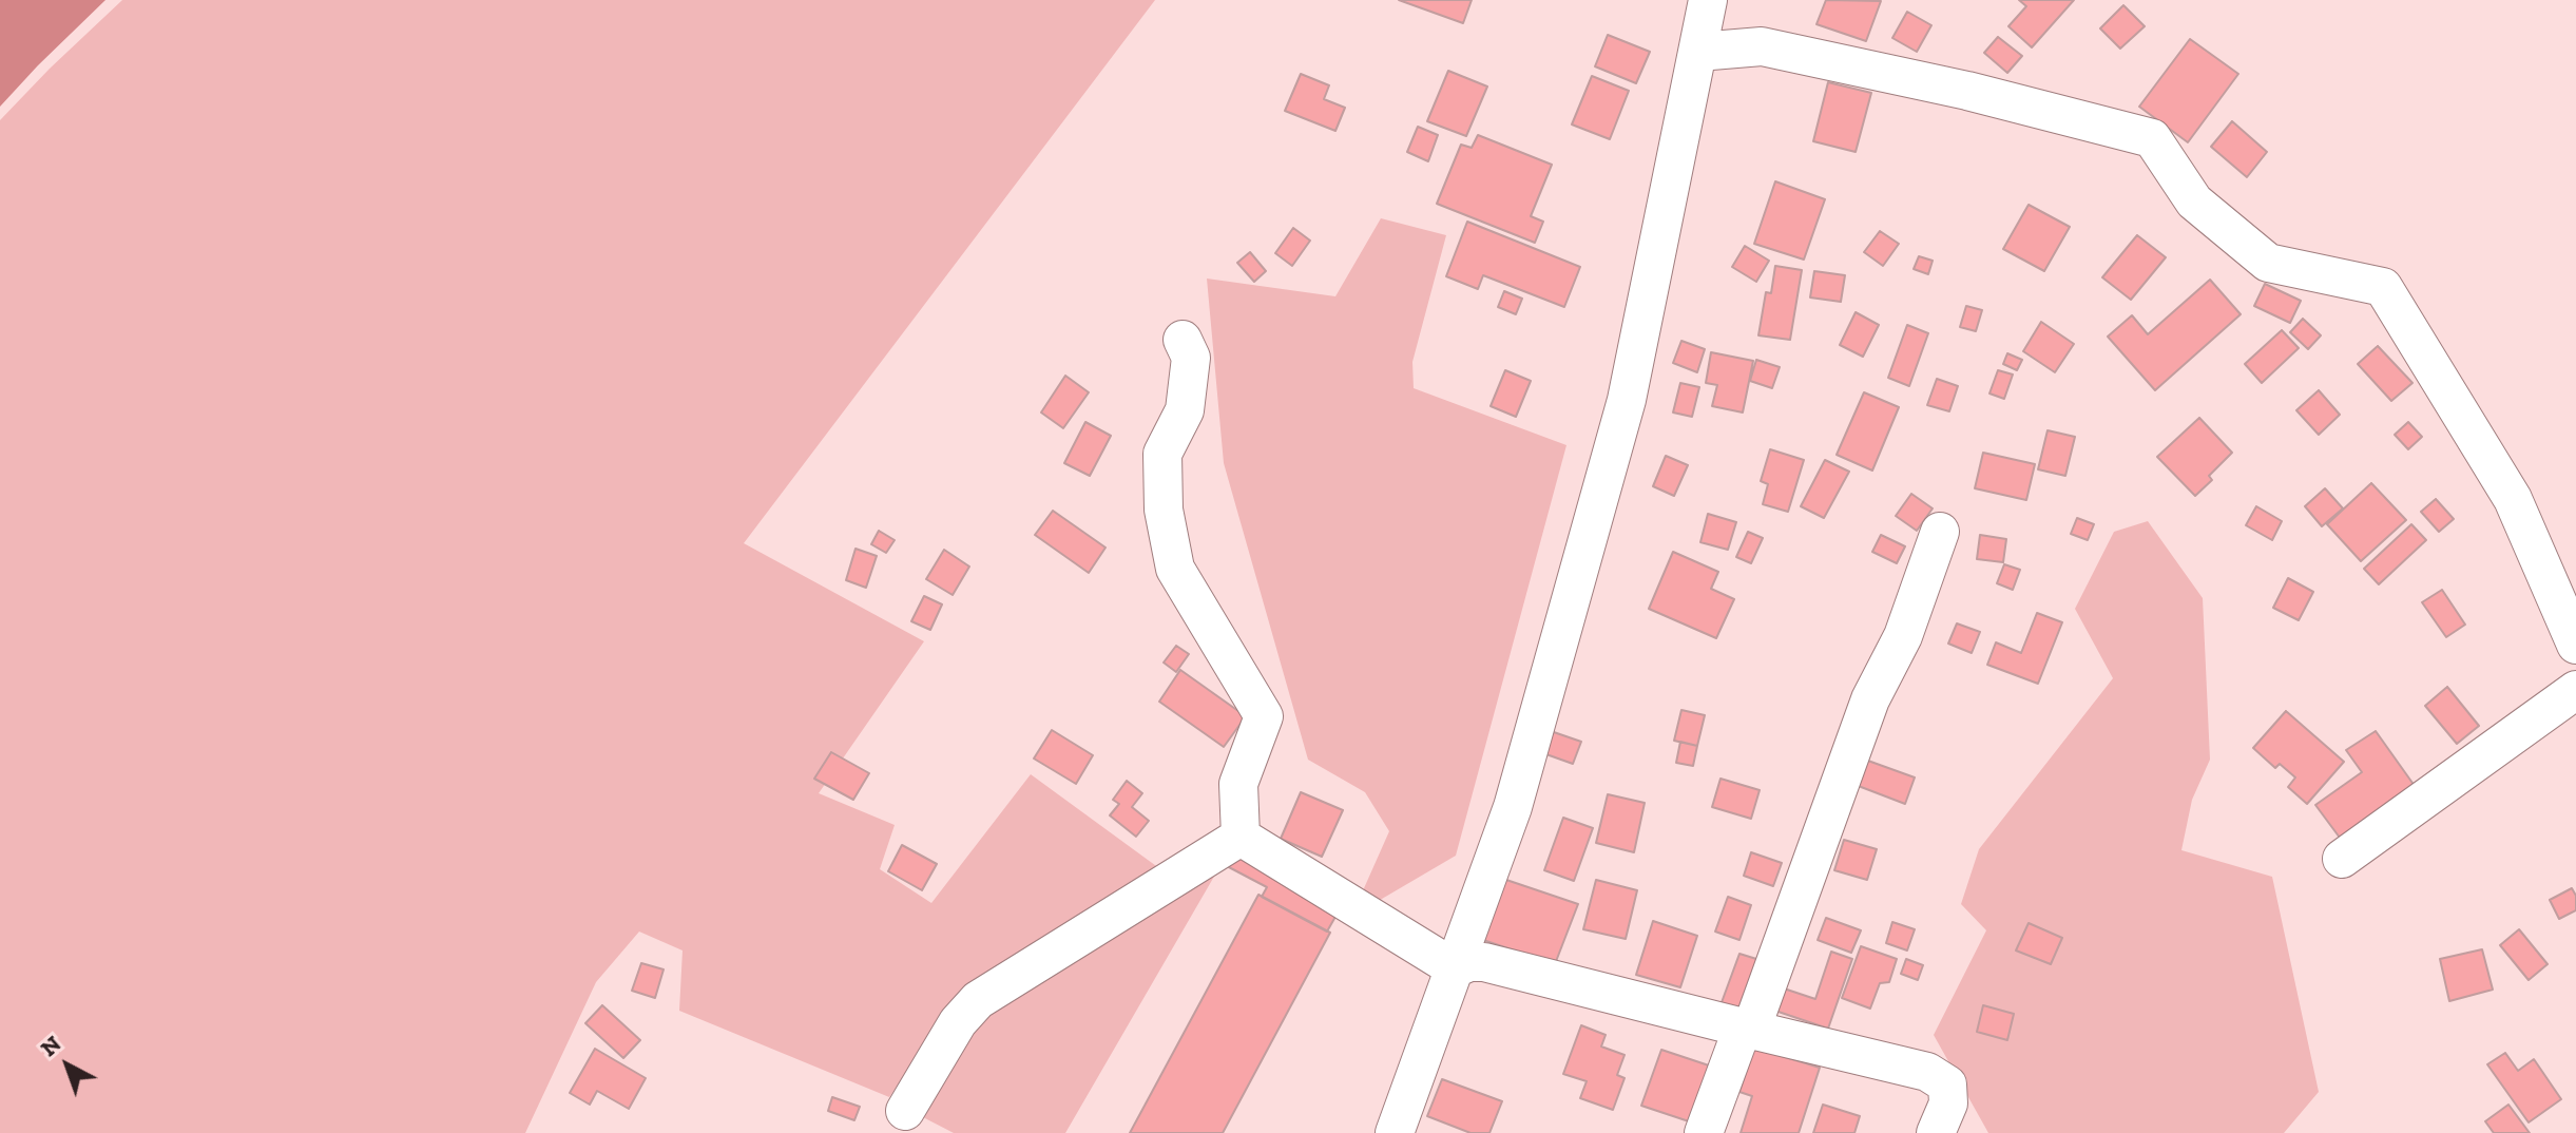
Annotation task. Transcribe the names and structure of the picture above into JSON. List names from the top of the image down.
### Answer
{
  "north": "top left"
}
